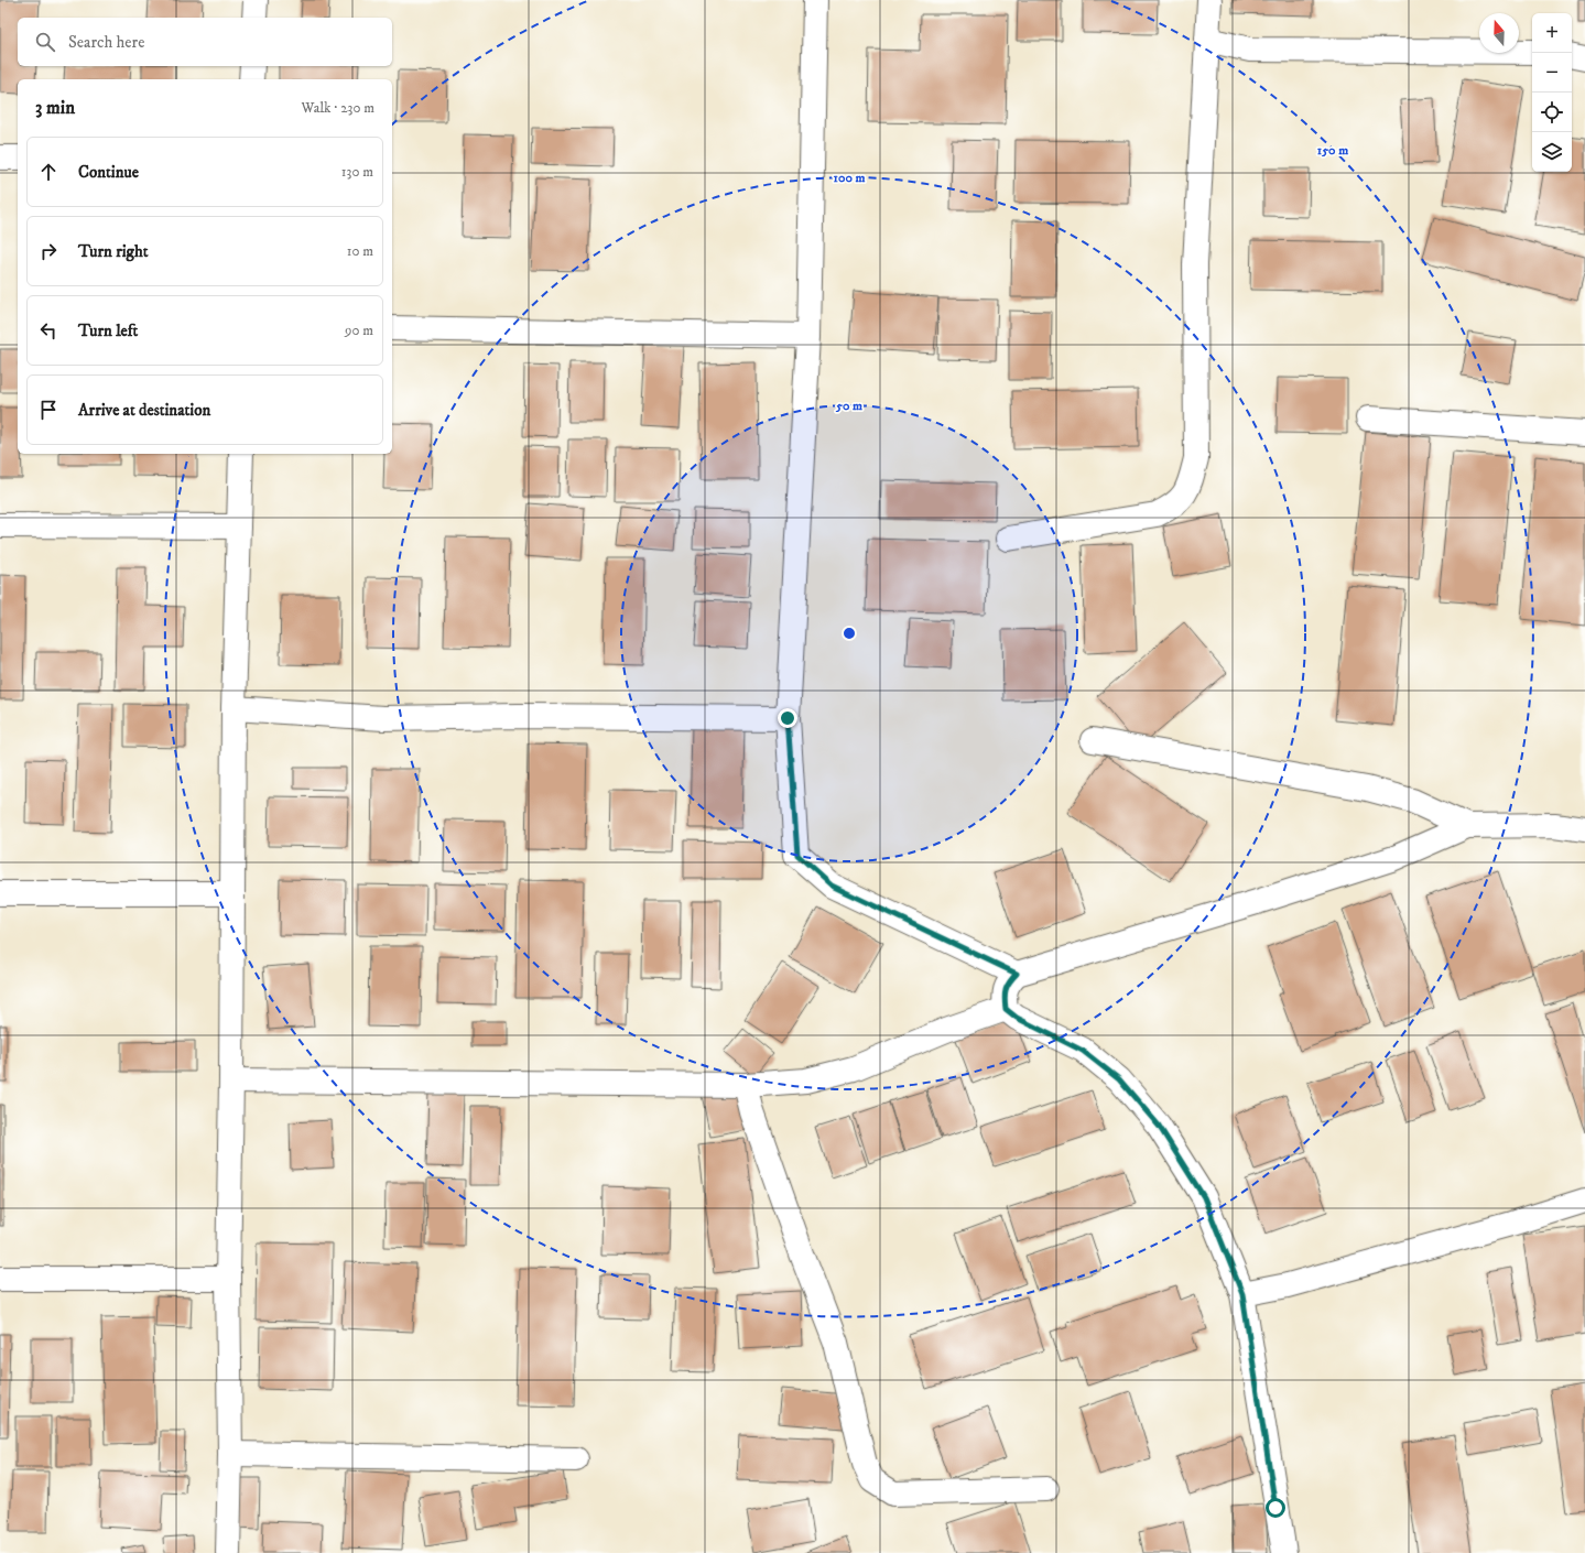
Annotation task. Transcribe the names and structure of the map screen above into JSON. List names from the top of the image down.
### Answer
{
  "north": "top",
  "page": {
    "map_buttons": ["+", "−"],
    "search": "Search here",
    "heading": ["3 min", "Walk · 230 m"],
    "list": [
      ["Continue", "130 m"],
      ["Turn right", "10 m"],
      ["Turn left", "90 m"],
      "Arrive at destination"
    ]
  },
  "rings": ["150 m", "100 m", "50 m"]
}
